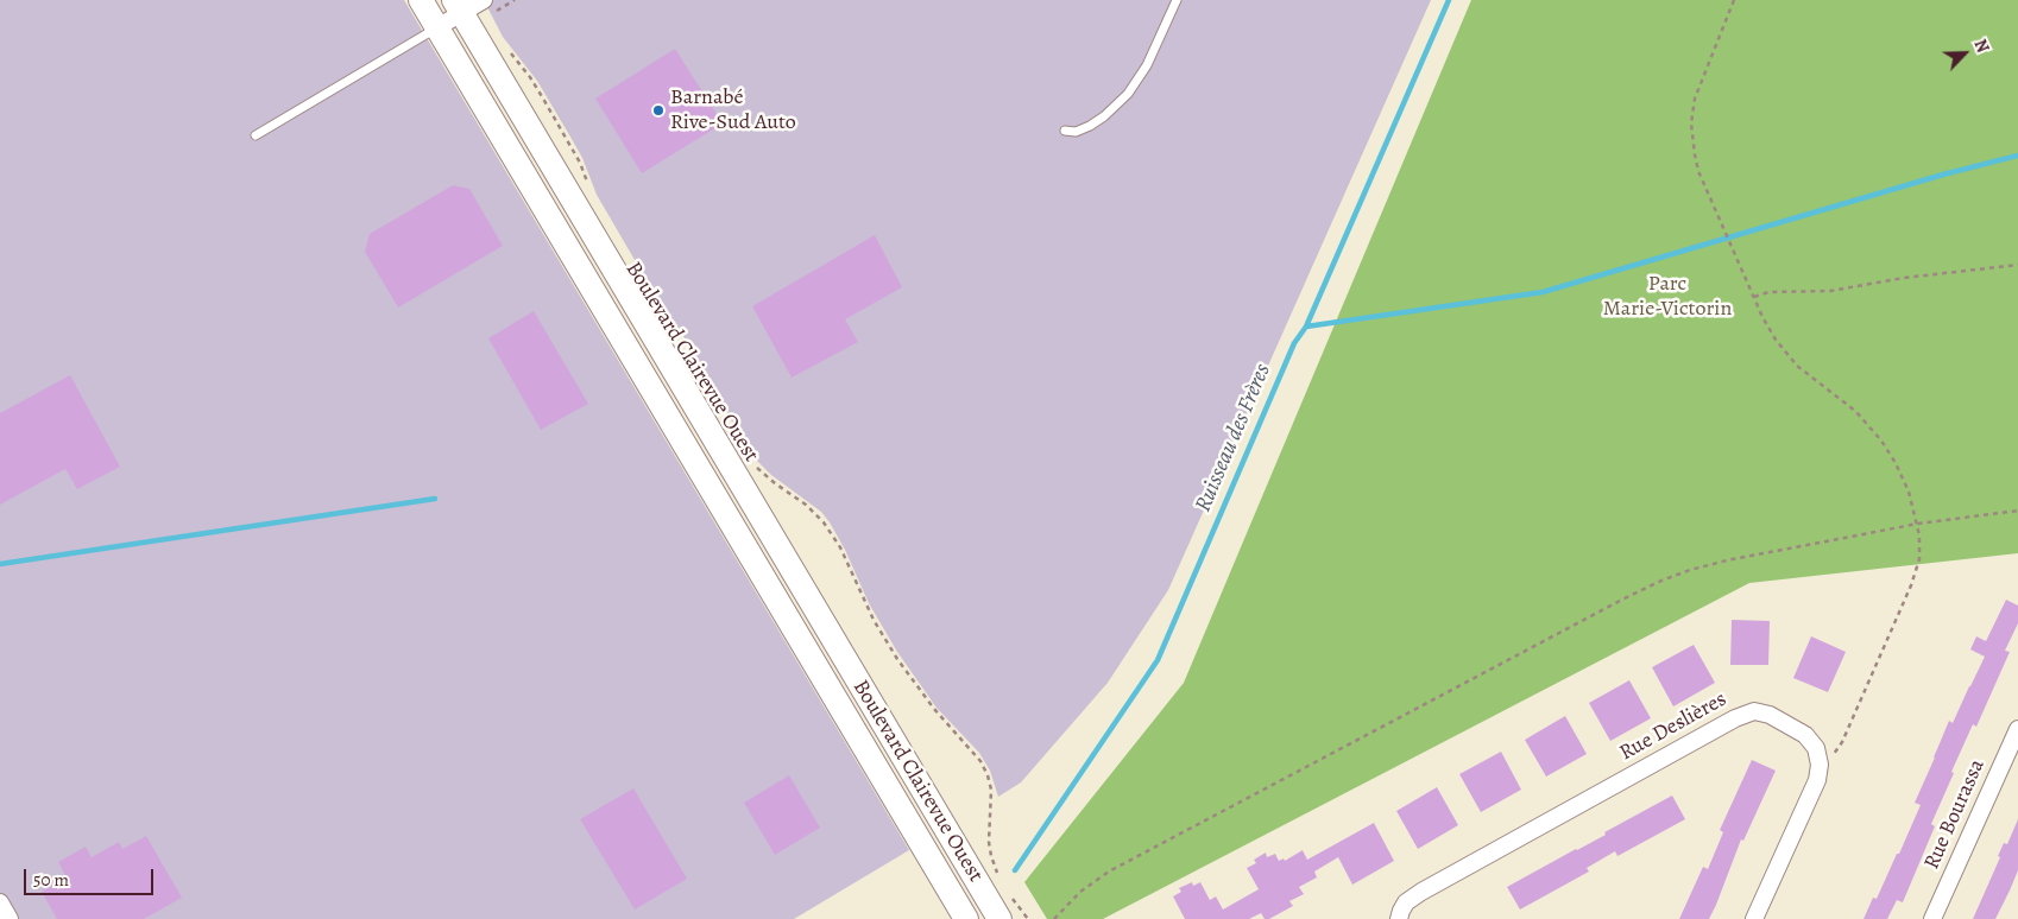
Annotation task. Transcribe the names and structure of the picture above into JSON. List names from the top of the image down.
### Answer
{
  "streets": {
    "street": ["Boulevard Clairevue Ouest", "Rue Deslières", "Rue Bourassa"]
  },
  "water": ["Ruisseau des Frères"],
  "parks": ["Parc Marie-Victorin"],
  "places": ["Barnabé Rive-Sud Auto"],
  "scale_bar": "50 m",
  "north": "top right"
}
